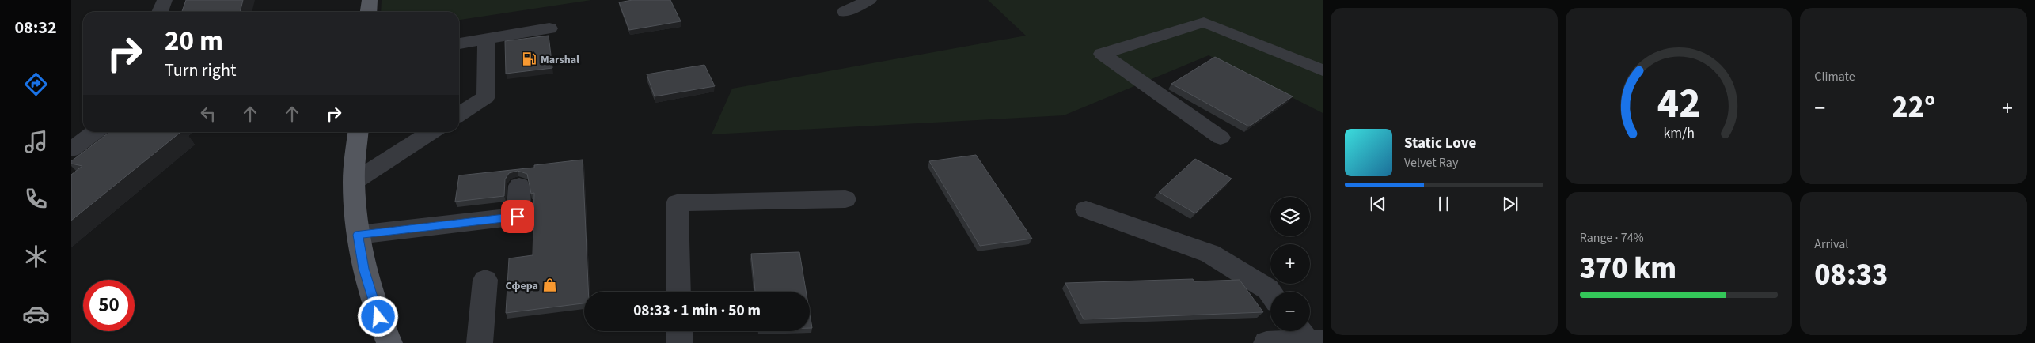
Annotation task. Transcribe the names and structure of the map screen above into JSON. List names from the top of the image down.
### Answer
{
  "places": {
    "fuel station": ["Marshal"],
    "shop": ["Сфера"]
  },
  "page": {
    "tabs": "08:32",
    "tile": [
      "Climate",
      ["Range · 74%", "370 km"],
      ["Arrival", "08:33"]
    ],
    "turn": ["20 m", "Turn right"],
    "heat": ["−", "22°", "+"],
    "song": ["Static Love", "Velvet Ray"],
    "map_buttons": ["+", "−"],
    "limit": "50",
    "trip": "08:33 · 1 min · 50 m",
    "gauge": ["42", "km/h"]
  }
}
